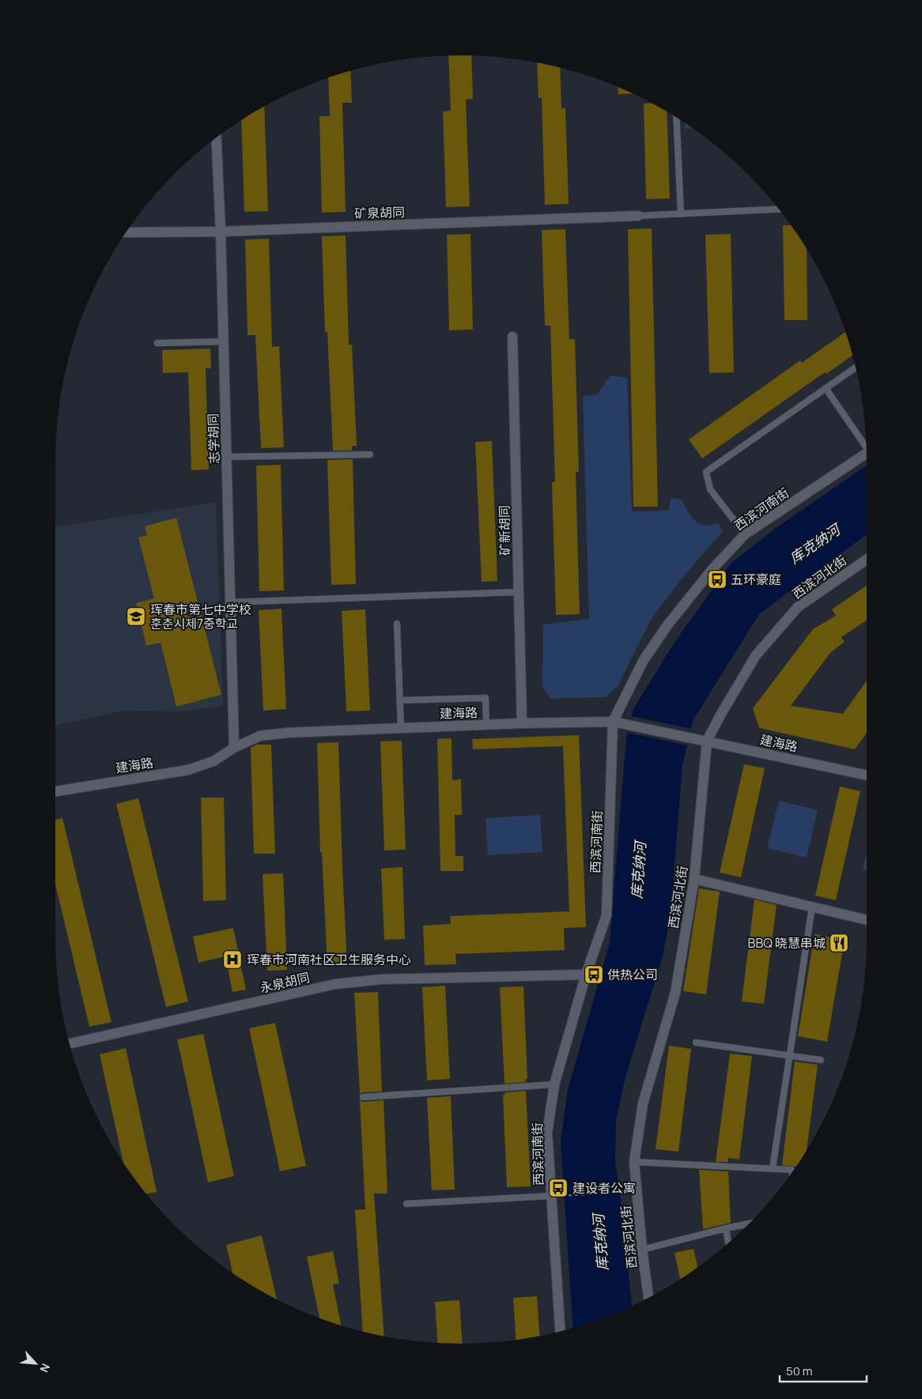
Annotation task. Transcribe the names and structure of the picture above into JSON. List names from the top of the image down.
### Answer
{
  "streets": {
    "street": [
      "矿泉胡同",
      "志学胡同",
      "西滨河南街",
      "矿新胡同",
      "西滨河北街",
      "建海路",
      "永泉胡同"
    ]
  },
  "crossings": [
    ["矿泉胡同", "志学胡同"],
    ["志学胡同", "建海路"],
    ["西滨河南街", "建海路"],
    ["西滨河南街", "永泉胡同"],
    ["矿新胡同", "建海路"],
    ["西滨河北街", "建海路"]
  ],
  "water": ["库克纳河"],
  "places": {
    "bus stop": ["五环豪庭", "供热公司", "建设者公寓"],
    "school or university": ["珲春市第七中学校 훈춘시제7중학교"],
    "restaurant": ["BBQ 晓慧串城"],
    "hospital": ["珲春市河南社区卫生服务中心"]
  },
  "scale_bar": "50 m",
  "north": "bottom right"
}
